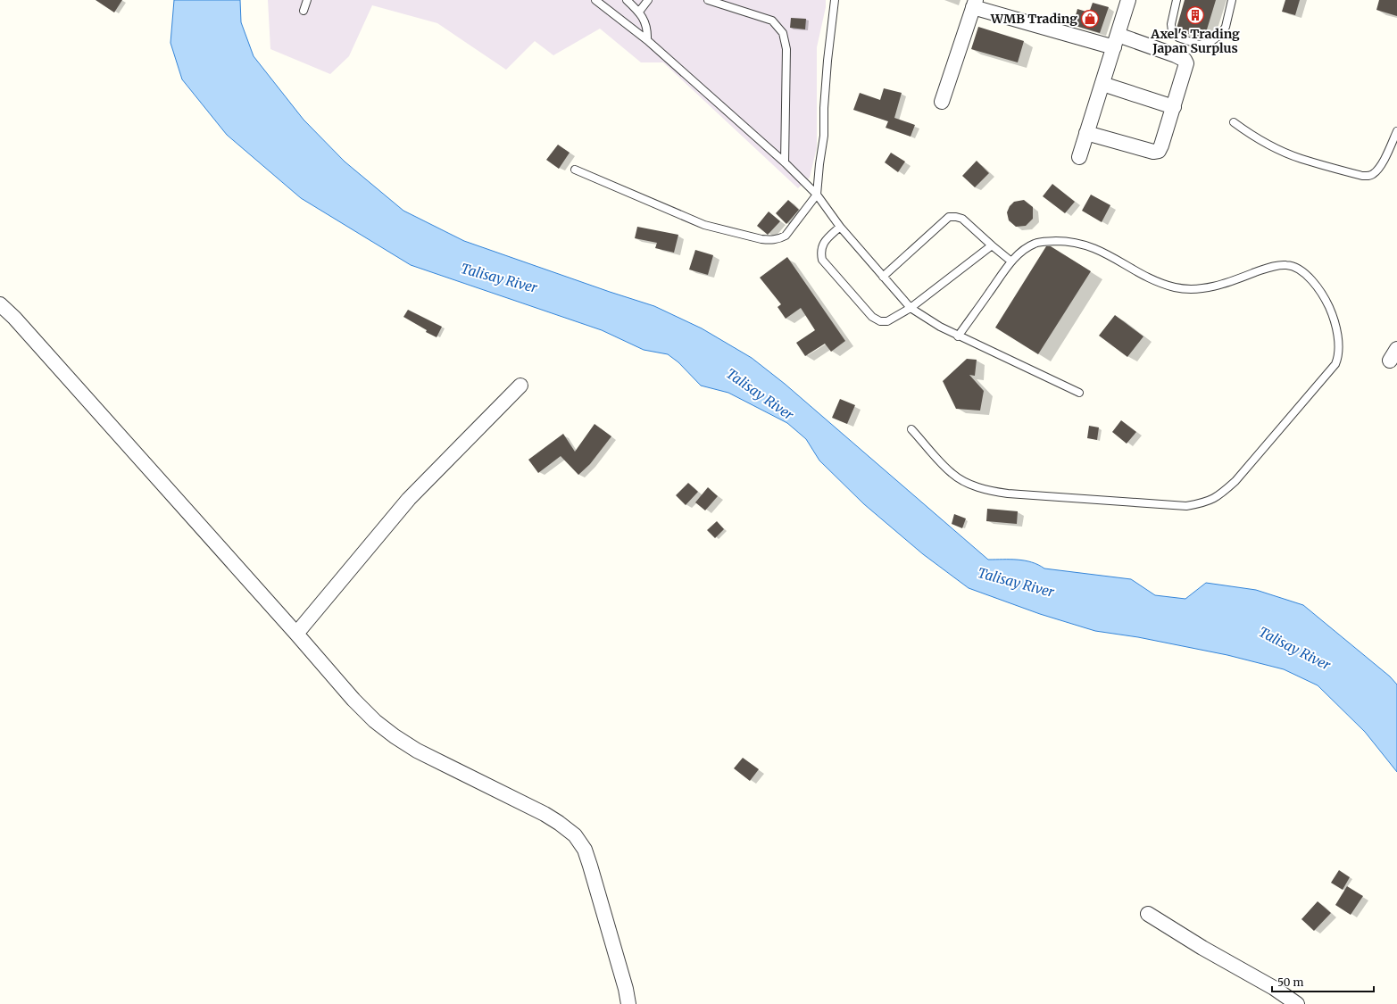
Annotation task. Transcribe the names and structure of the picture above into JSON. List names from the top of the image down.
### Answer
{
  "water": ["Talisay River"],
  "places": {
    "building": ["Axel's Trading Japan Surplus"],
    "shop": ["WMB Trading"]
  },
  "scale_bar": "50 m"
}
